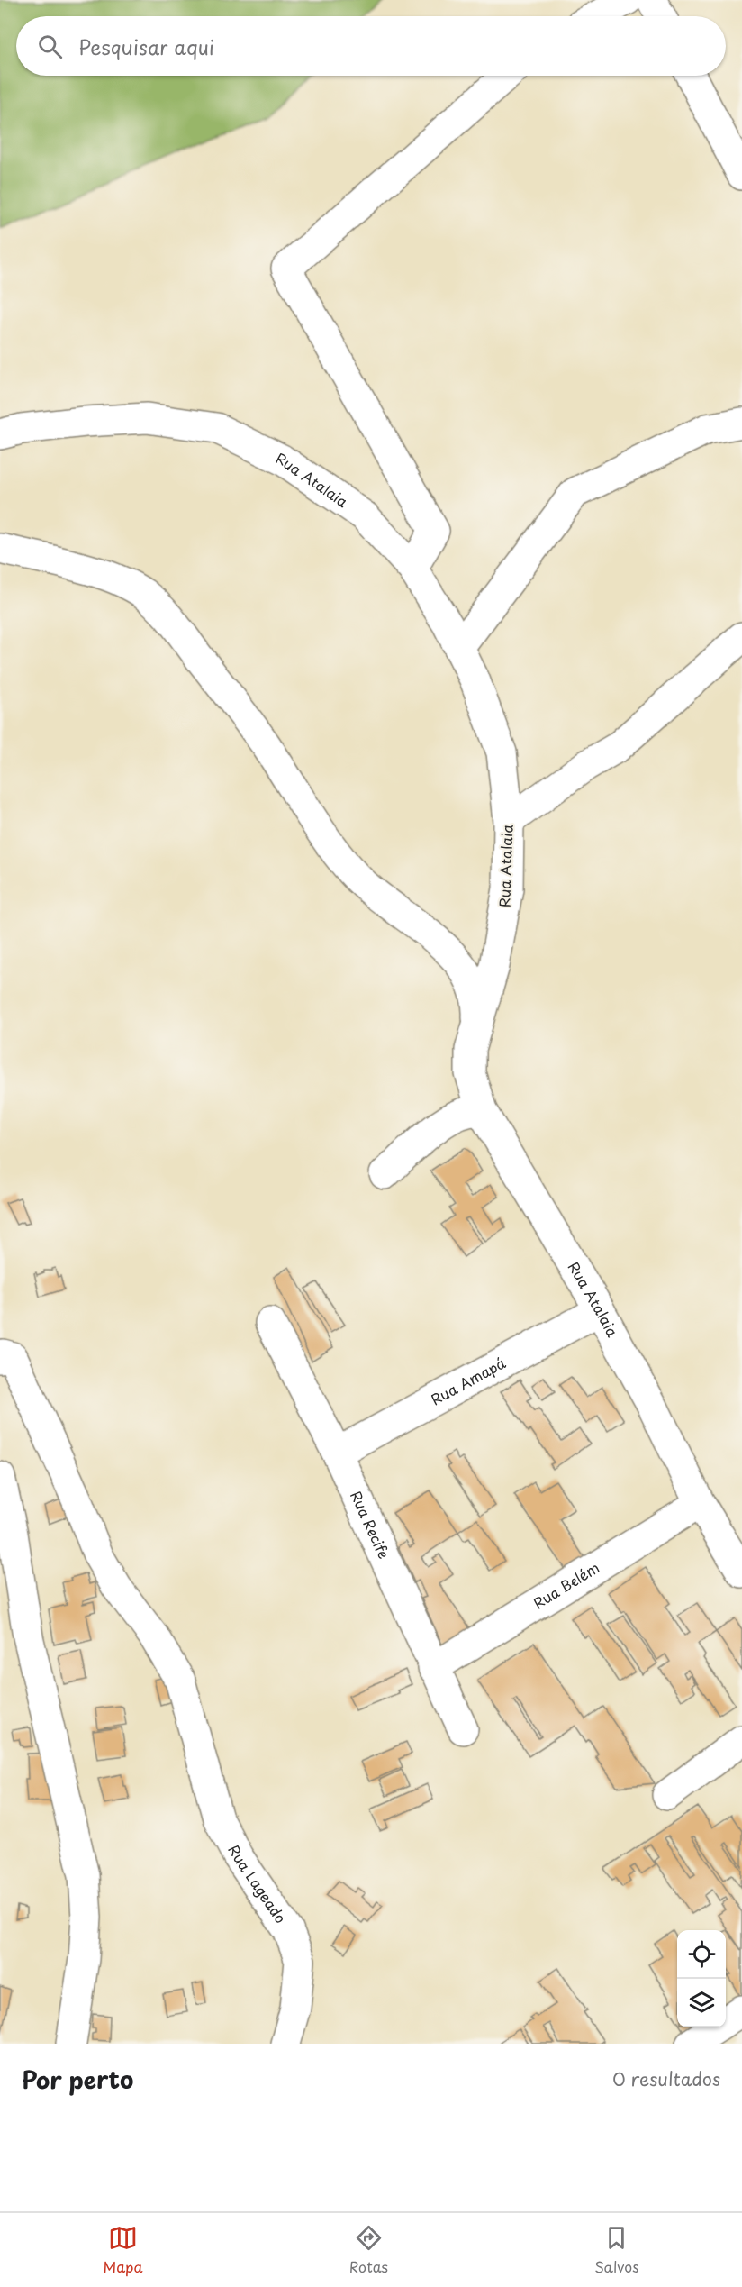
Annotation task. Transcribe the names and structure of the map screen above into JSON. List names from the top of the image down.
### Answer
{
  "streets": {
    "street": [
      "Rua Atalaia",
      "Rua Amapá",
      "Rua Recife",
      "Rua Belém",
      "Rua Lageado"
    ]
  },
  "crossings": [
    ["Rua Atalaia", "Rua Amapá"],
    ["Rua Atalaia", "Rua Belém"],
    ["Rua Amapá", "Rua Recife"],
    ["Rua Recife", "Rua Belém"]
  ],
  "page": {
    "search": "Pesquisar aqui",
    "heading": ["Por perto", "0 resultados"],
    "nav": ["Mapa", "Rotas", "Salvos"]
  }
}
